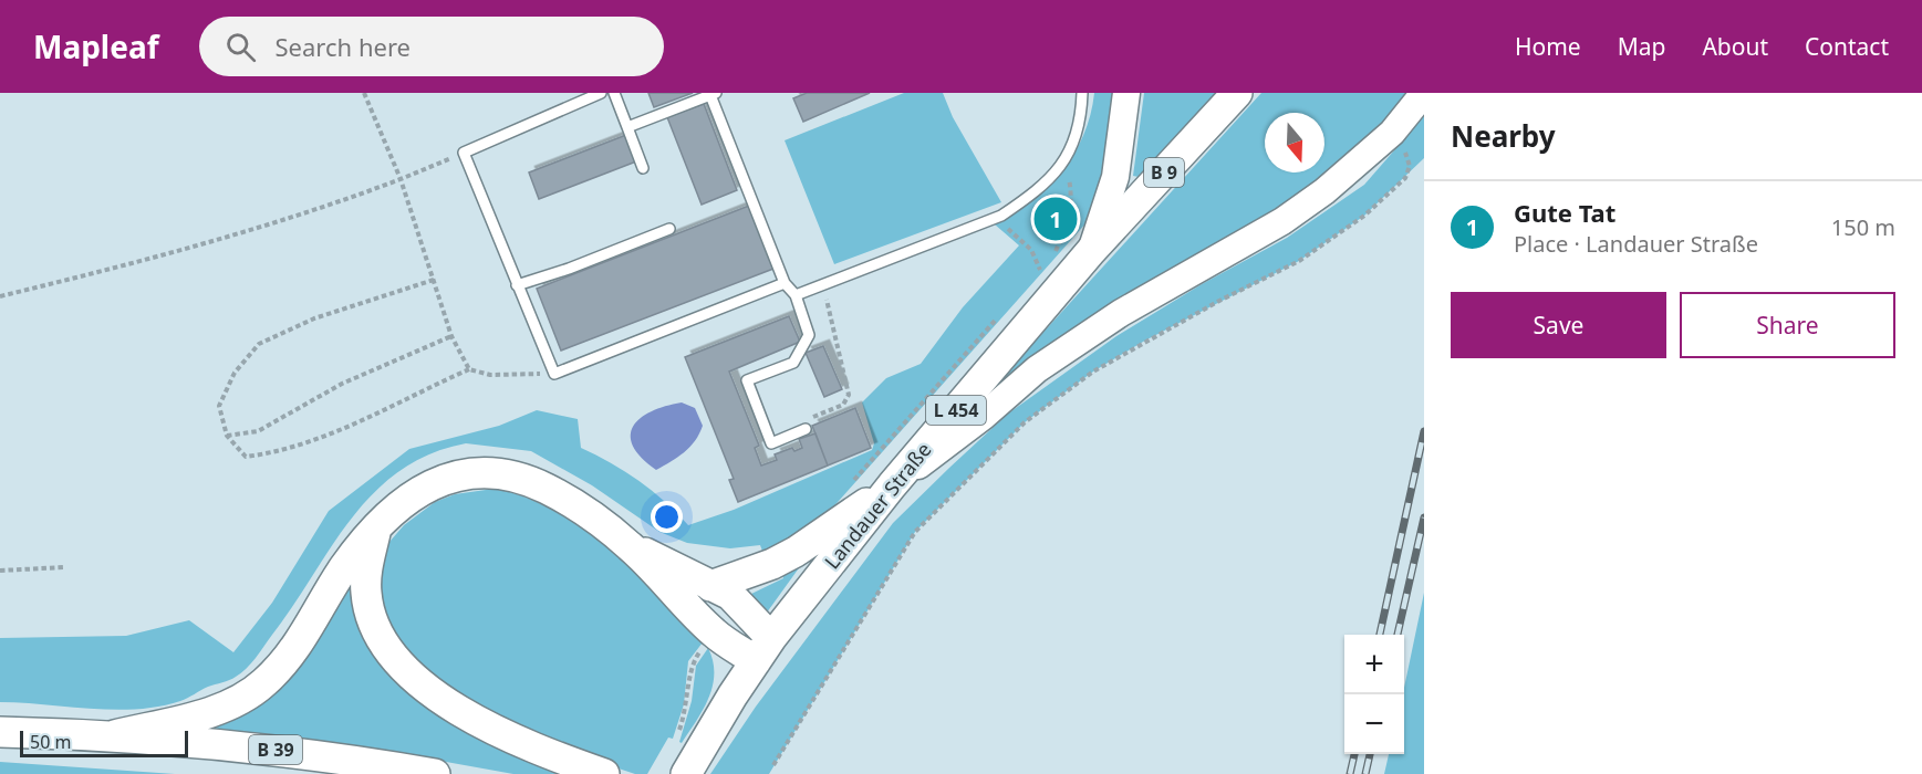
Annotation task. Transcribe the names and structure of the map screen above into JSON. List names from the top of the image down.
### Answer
{
  "streets": {
    "main road": [
      "B 9",
      "L 454",
      "Landauer Straße",
      "B 39"
    ]
  },
  "crossings": [
    ["B 9", "Landauer Straße"]
  ],
  "scale_bar": "50 m",
  "north": "bottom",
  "page": {
    "header": "Mapleaf",
    "search": "Search here",
    "nav": [
      "Home",
      "Map",
      "About",
      "Contact"
    ],
    "heading": "Nearby",
    "list": [
      {
        "mark": "1",
        "name": "Gute Tat",
        "note": "Place · Landauer Straße",
        "value": "150 m"
      }
    ],
    "pins": "1",
    "buttons": ["Save", "Share"],
    "map_buttons": ["+", "−"],
    "scale": "50 m"
  }
}
